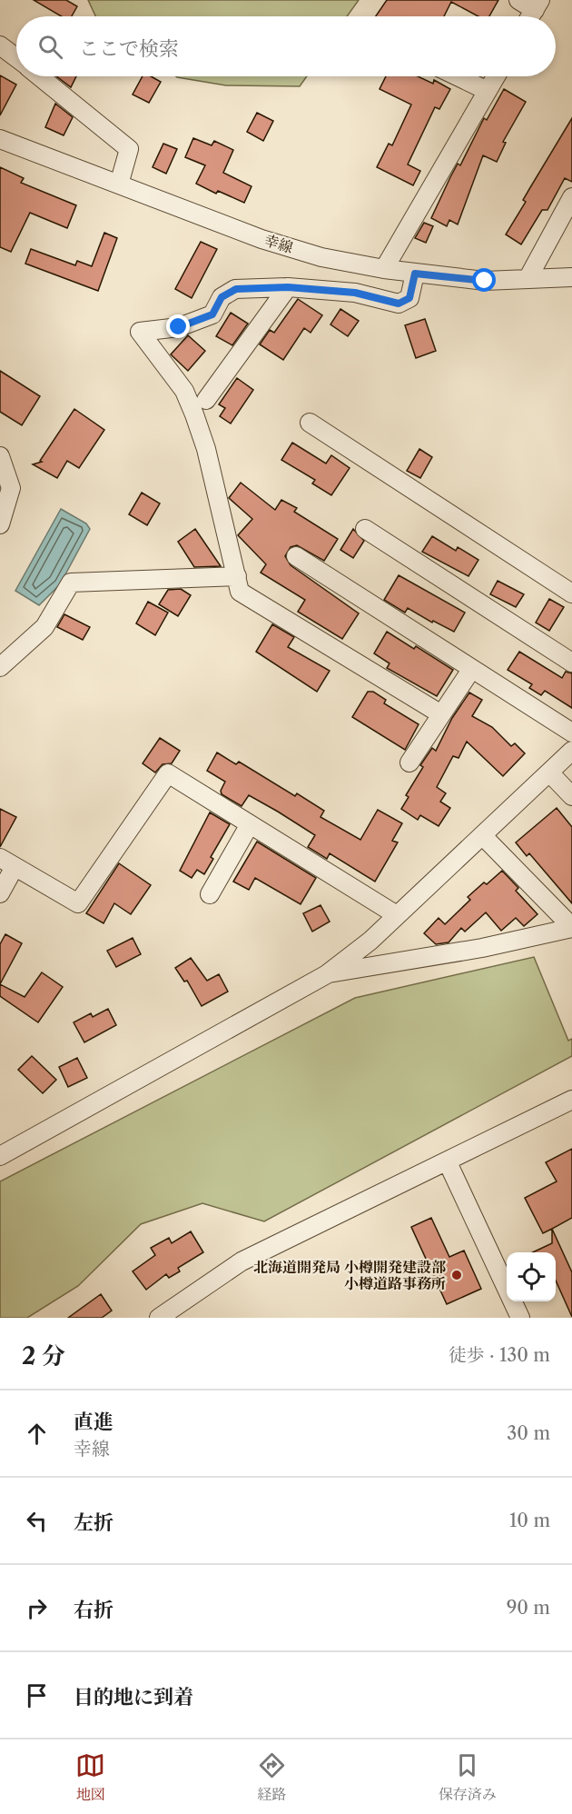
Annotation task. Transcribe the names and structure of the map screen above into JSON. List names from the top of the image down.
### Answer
{
  "streets": {
    "street": ["幸線"]
  },
  "places": ["北海道開発局 小樽開発建設部 小樽道路事務所"],
  "page": {
    "search": "ここで検索",
    "heading": ["2 分", "徒歩 · 130 m"],
    "list": [
      ["直進", "幸線", "30 m"],
      ["左折", "10 m"],
      ["右折", "90 m"],
      "目的地に到着"
    ],
    "nav": ["地図", "経路", "保存済み"]
  }
}
